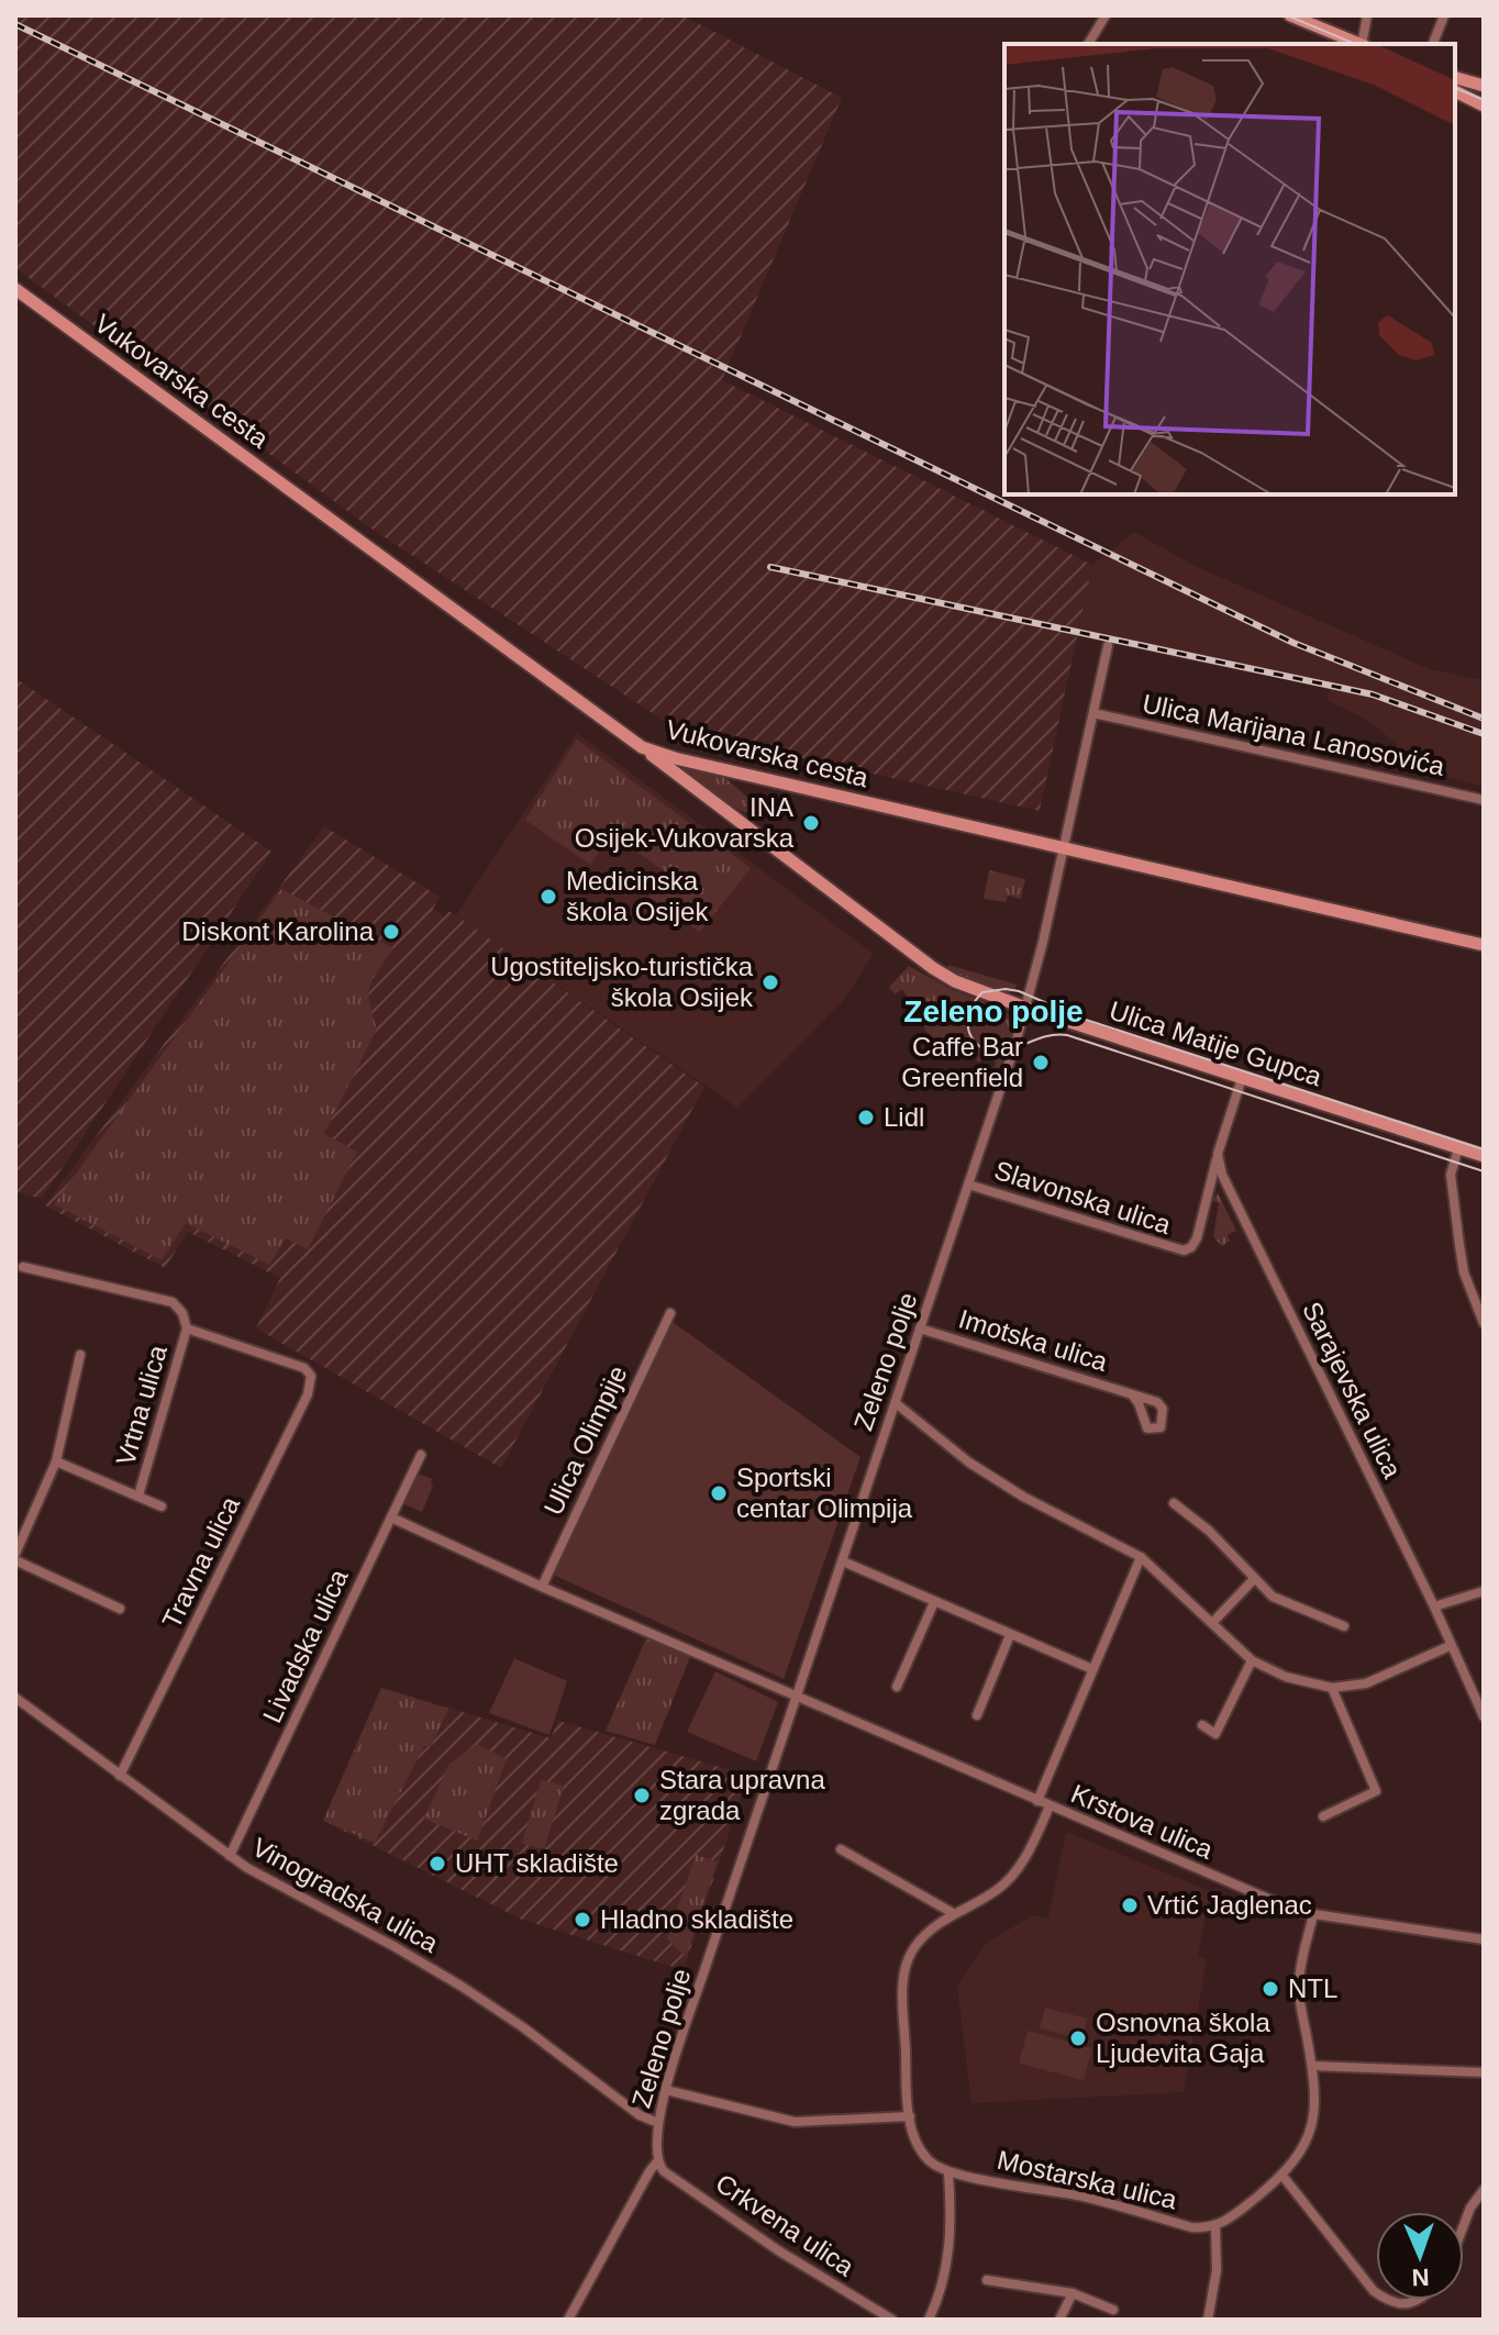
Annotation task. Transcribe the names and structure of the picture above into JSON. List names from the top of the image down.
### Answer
{
  "streets": {
    "main road": ["Vukovarska cesta", "Ulica Matije Gupca"],
    "street": [
      "Ulica Marijana Lanosovića",
      "Slavonska ulica",
      "Imotska ulica",
      "Zeleno polje",
      "Sarajevska ulica",
      "Vrtna ulica",
      "Ulica Olimpije",
      "Travna ulica",
      "Livadska ulica",
      "Krstova ulica",
      "Vinogradska ulica",
      "Mostarska ulica",
      "Crkvena ulica"
    ]
  },
  "crossings": [
    ["Vukovarska cesta", "Ulica Matije Gupca"],
    ["Vukovarska cesta", "Zeleno polje"],
    ["Ulica Marijana Lanosovića", "Zeleno polje"],
    ["Ulica Matije Gupca", "Zeleno polje"],
    ["Slavonska ulica", "Zeleno polje"],
    ["Slavonska ulica", "Sarajevska ulica"],
    ["Imotska ulica", "Zeleno polje"],
    ["Zeleno polje", "Krstova ulica"],
    ["Zeleno polje", "Vinogradska ulica"],
    ["Zeleno polje", "Crkvena ulica"],
    ["Vrtna ulica", "Travna ulica"],
    ["Travna ulica", "Vinogradska ulica"],
    ["Livadska ulica", "Vinogradska ulica"]
  ],
  "districts": ["Zeleno polje"],
  "places": [
    "INA Osijek-Vukovarska",
    "Medicinska škola Osijek",
    "Diskont Karolina",
    "Ugostiteljsko-turistička škola Osijek",
    "Caffe Bar Greenfield",
    "Lidl",
    "Sportski centar Olimpija",
    "Stara upravna zgrada",
    "UHT skladište",
    "Vrtić Jaglenac",
    "Hladno skladište",
    "NTL",
    "Osnovna škola Ljudevita Gaja"
  ],
  "north": "bottom"
}
